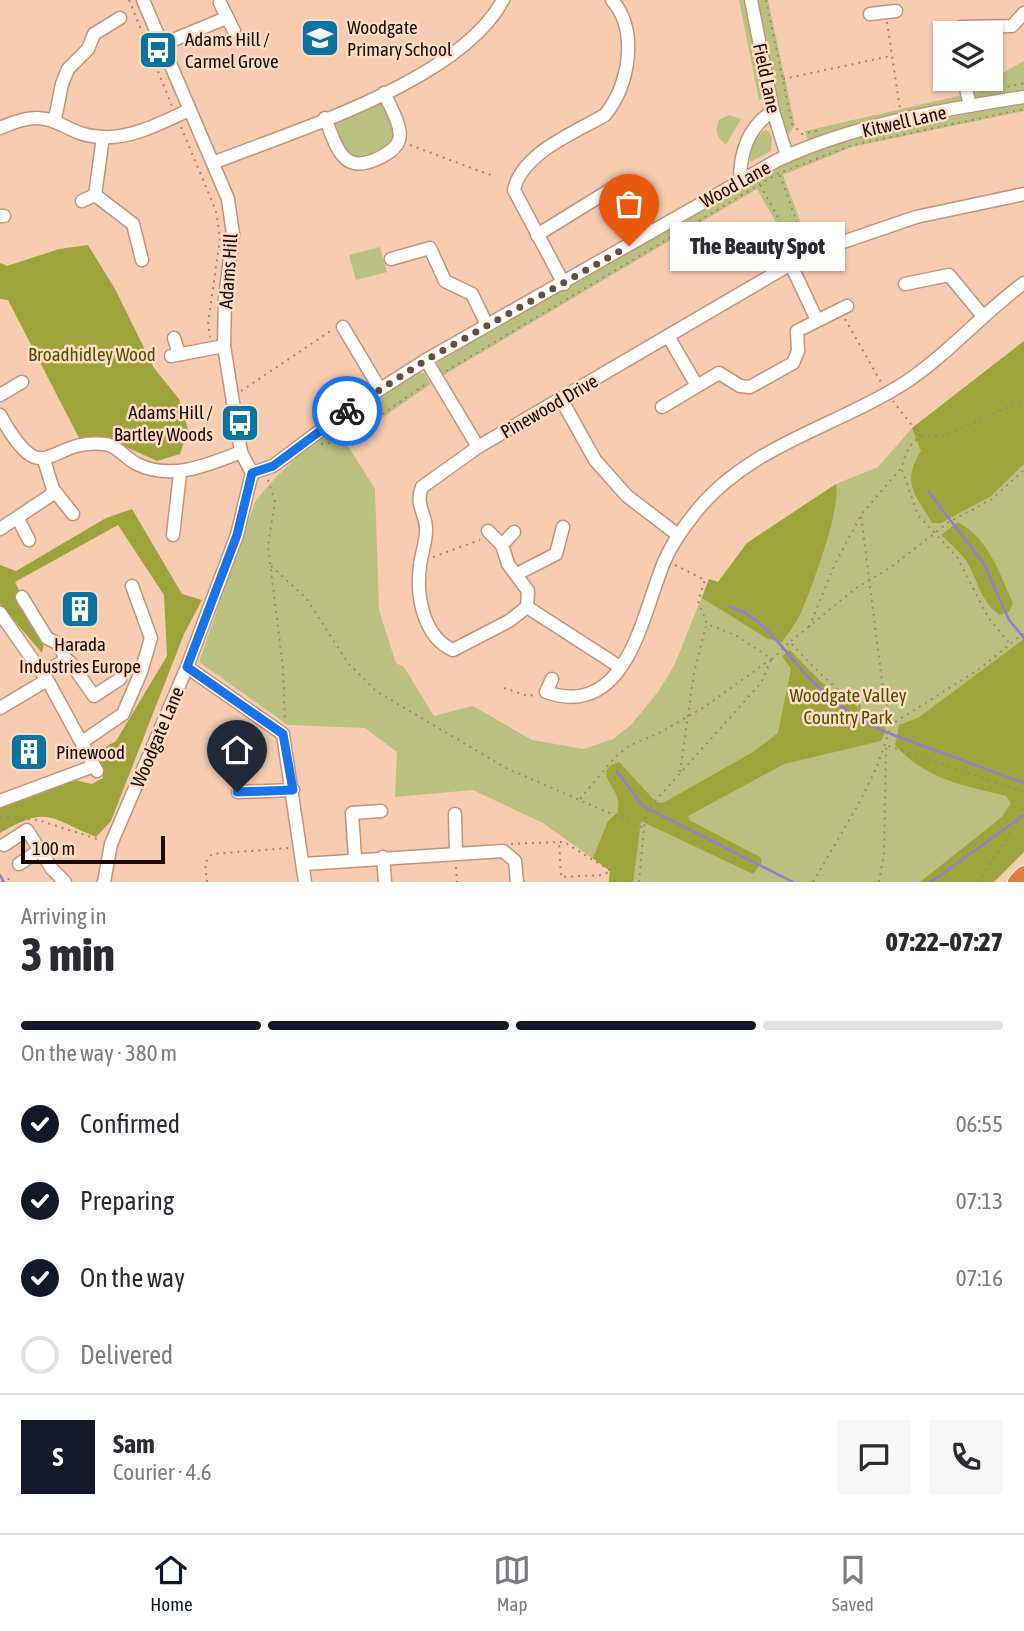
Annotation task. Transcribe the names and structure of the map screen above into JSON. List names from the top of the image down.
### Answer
{
  "streets": {
    "street": [
      "Field Lane",
      "Kitwell Lane",
      "Wood Lane",
      "Adams Hill",
      "Pinewood Drive",
      "Woodgate Lane"
    ]
  },
  "crossings": [
    ["Field Lane", "Kitwell Lane"],
    ["Field Lane", "Wood Lane"],
    ["Kitwell Lane", "Wood Lane"],
    ["Wood Lane", "Adams Hill"],
    ["Wood Lane", "Woodgate Lane"],
    ["Adams Hill", "Woodgate Lane"]
  ],
  "parks": ["Broadhidley Wood", "Woodgate Valley Country Park"],
  "places": {
    "school or university": ["Woodgate Primary School"],
    "bus stop": ["Adams Hill / Carmel Grove", "Adams Hill / Bartley Woods"],
    "other": ["The Beauty Spot"],
    "building": ["Harada Industries Europe", "Pinewood"]
  },
  "scale_bar": "100 m",
  "page": {
    "bubble": "The Beauty Spot",
    "scale": "100 m",
    "heading": ["3 min", "Arriving in", "07:22–07:27"],
    "panel": ["Sam", "Courier · 4.6"],
    "bar": "On the way · 380 m",
    "list": [
      ["Confirmed", "06:55"],
      ["Preparing", "07:13"],
      ["On the way", "07:16"],
      "Delivered"
    ],
    "round": "S",
    "tabs": ["Home", "Map", "Saved"]
  }
}
